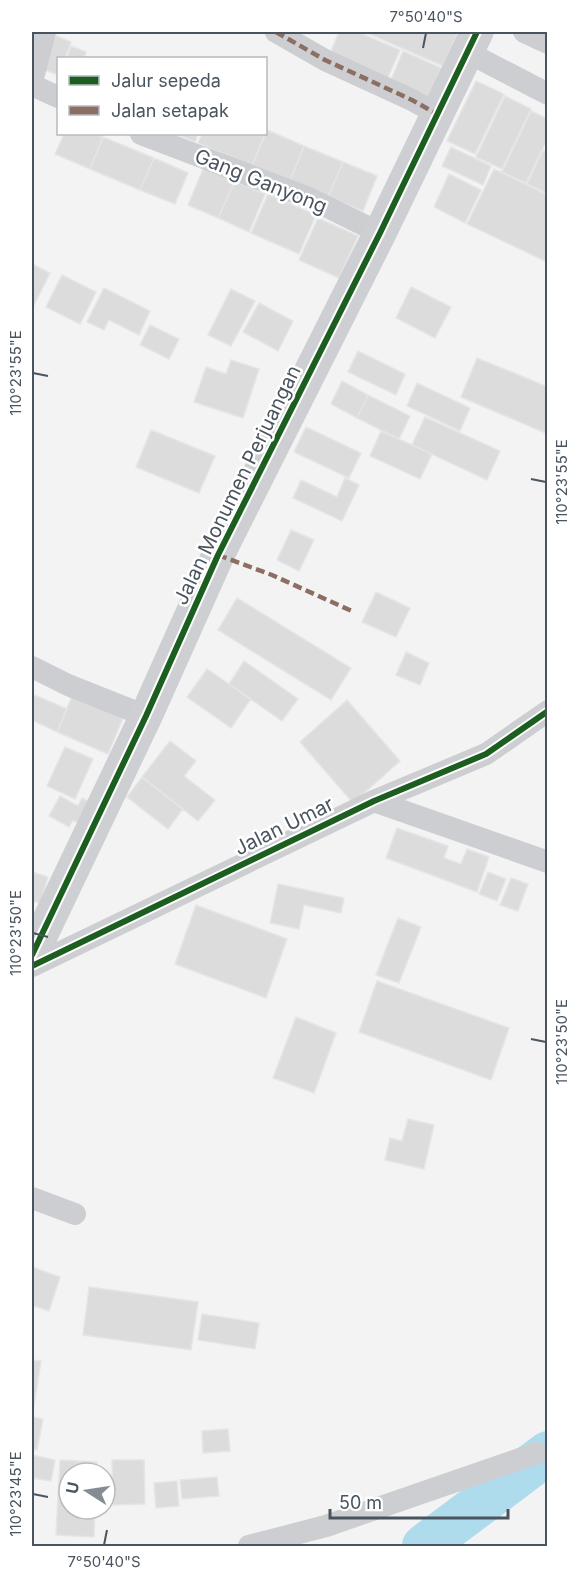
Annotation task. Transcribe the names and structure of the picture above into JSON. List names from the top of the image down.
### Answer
{
  "streets": {
    "street": ["Gang Ganyong", "Jalan Monumen Perjuangan", "Jalan Umar"]
  },
  "crossings": [
    ["Gang Ganyong", "Jalan Monumen Perjuangan"]
  ],
  "legend": ["Jalur sepeda", "Jalan setapak"],
  "scale_bar": "50 m",
  "north": "left",
  "coordinates": [
    "7°50'40\"S",
    "110°23'55\"E",
    "110°23'50\"E",
    "110°23'45\"E"
  ]
}
